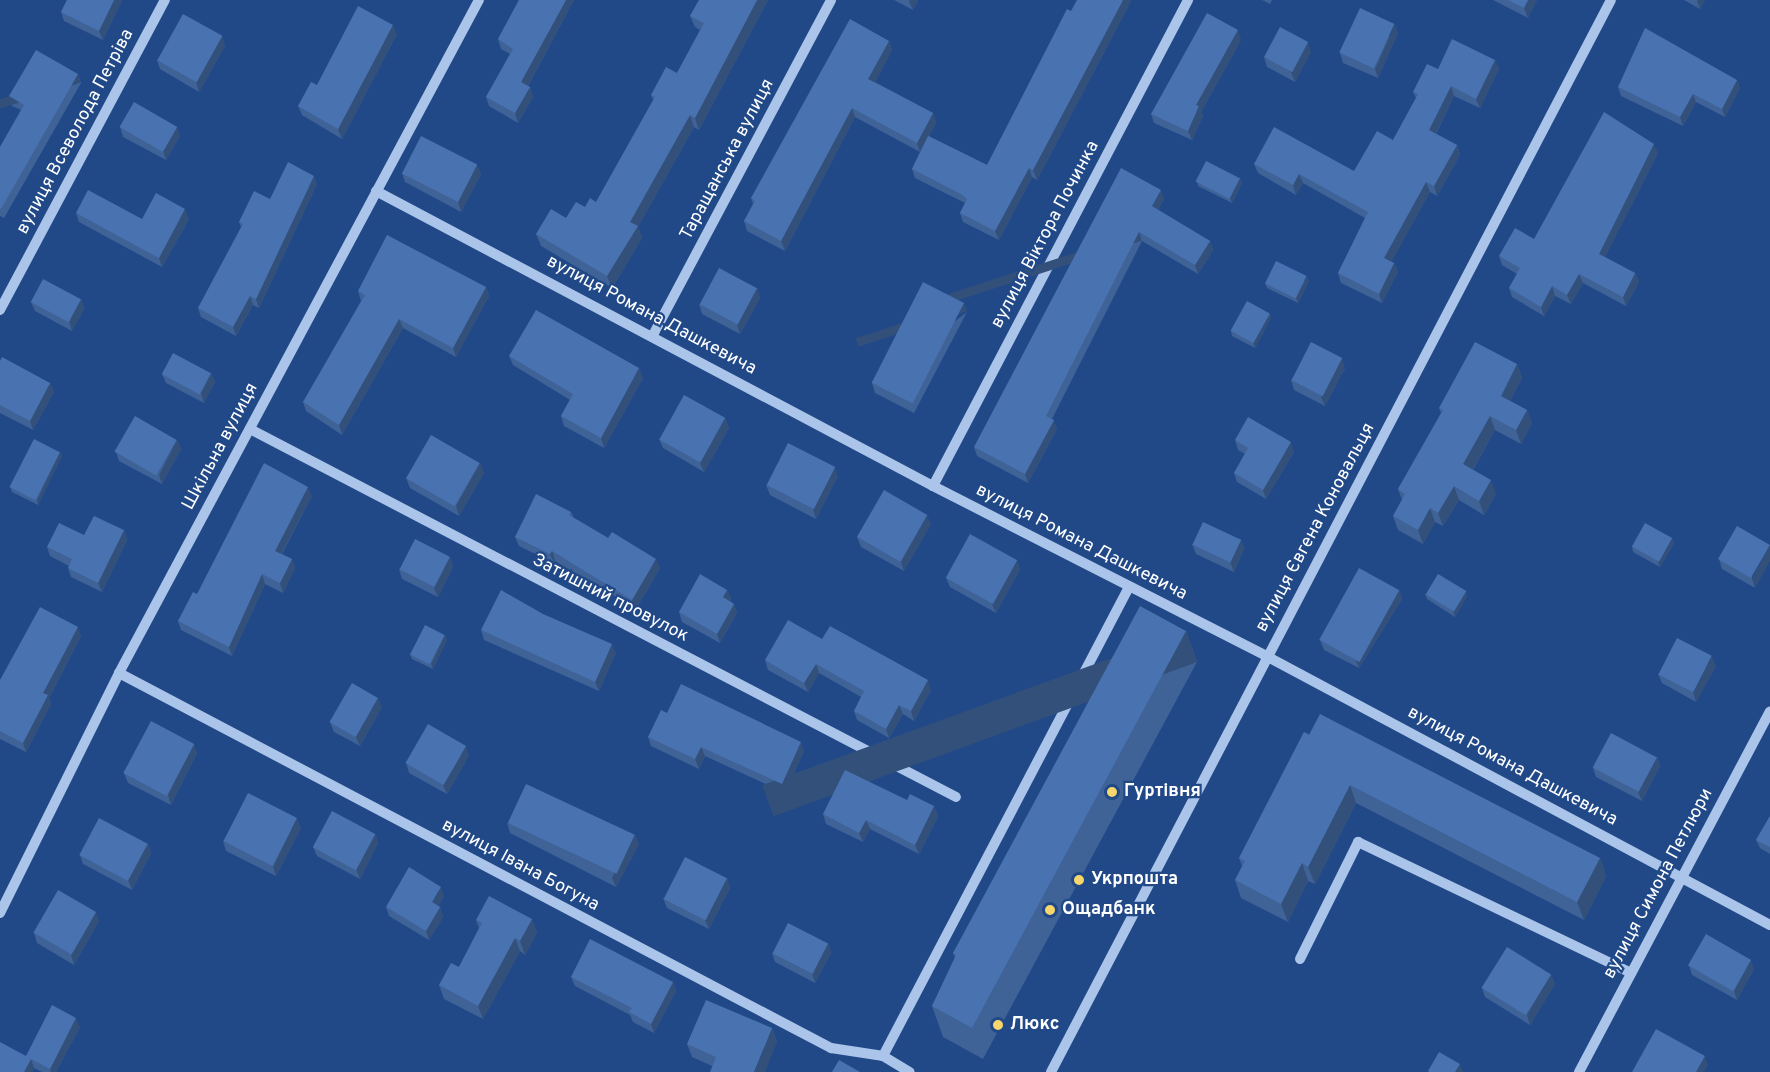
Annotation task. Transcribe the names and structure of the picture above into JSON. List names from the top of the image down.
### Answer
{
  "streets": {
    "street": [
      "вулиця Всеволода Петріва",
      "Таращанська вулиця",
      "вулиця Віктора Починка",
      "вулиця Романа Дашкевича",
      "Шкільна вулиця",
      "вулиця Євгена Коновальця",
      "Затишний провулок",
      "вулиця Івана Богуна",
      "вулиця Симона Петлюри"
    ]
  },
  "crossings": [
    ["Таращанська вулиця", "вулиця Романа Дашкевича"],
    ["вулиця Віктора Починка", "вулиця Романа Дашкевича"],
    ["вулиця Романа Дашкевича", "Шкільна вулиця"],
    ["вулиця Романа Дашкевича", "вулиця Євгена Коновальця"],
    ["вулиця Романа Дашкевича", "вулиця Симона Петлюри"],
    ["Шкільна вулиця", "Затишний провулок"],
    ["Шкільна вулиця", "вулиця Івана Богуна"]
  ],
  "places": [
    "Гуртівня",
    "Укрпошта",
    "Ощадбанк",
    "Люкс"
  ]
}
